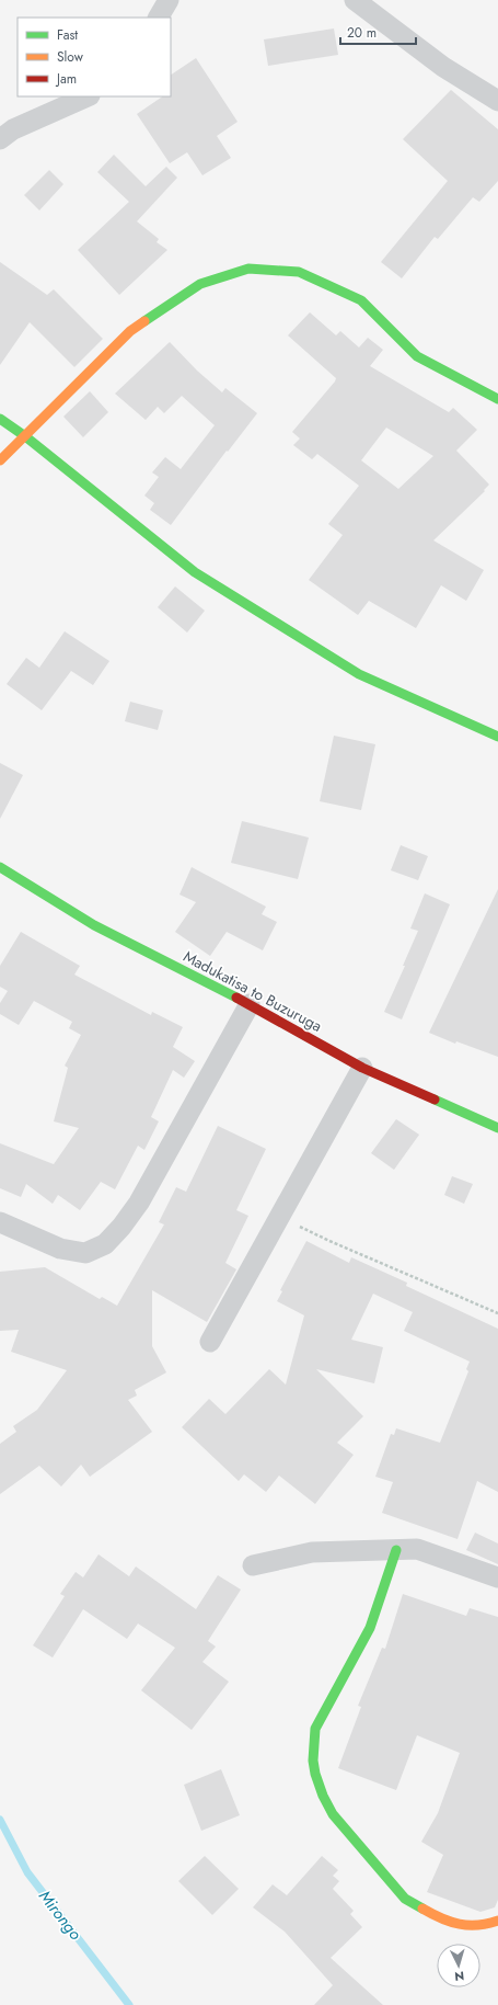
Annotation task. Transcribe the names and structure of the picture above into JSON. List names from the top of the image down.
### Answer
{
  "streets": {
    "street": ["Madukatisa to Buzuruga"]
  },
  "water": ["Mirongo"],
  "legend": ["Fast", "Slow", "Jam"],
  "scale_bar": "20 m",
  "north": "bottom"
}
